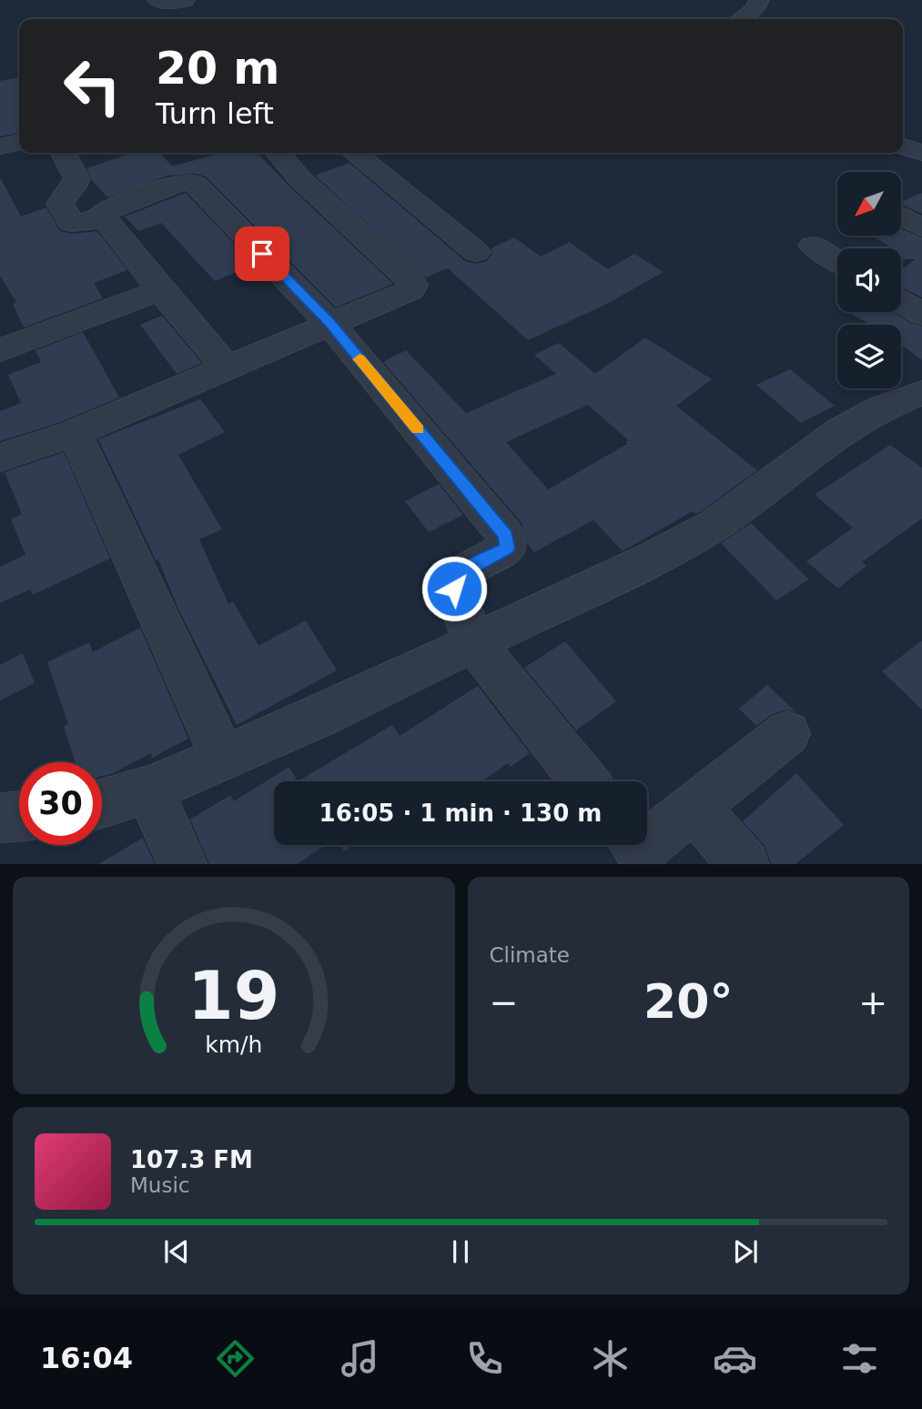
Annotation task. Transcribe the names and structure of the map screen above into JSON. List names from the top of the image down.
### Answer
{
  "north": "bottom left",
  "page": {
    "turn": ["20 m", "Turn left"],
    "limit": "30",
    "trip": "16:05 · 1 min · 130 m",
    "tile": "Climate",
    "heat": ["−", "20°", "+"],
    "song": ["107.3 FM", "Music"],
    "tabs": "16:04",
    "gauge": ["19", "km/h"]
  }
}
